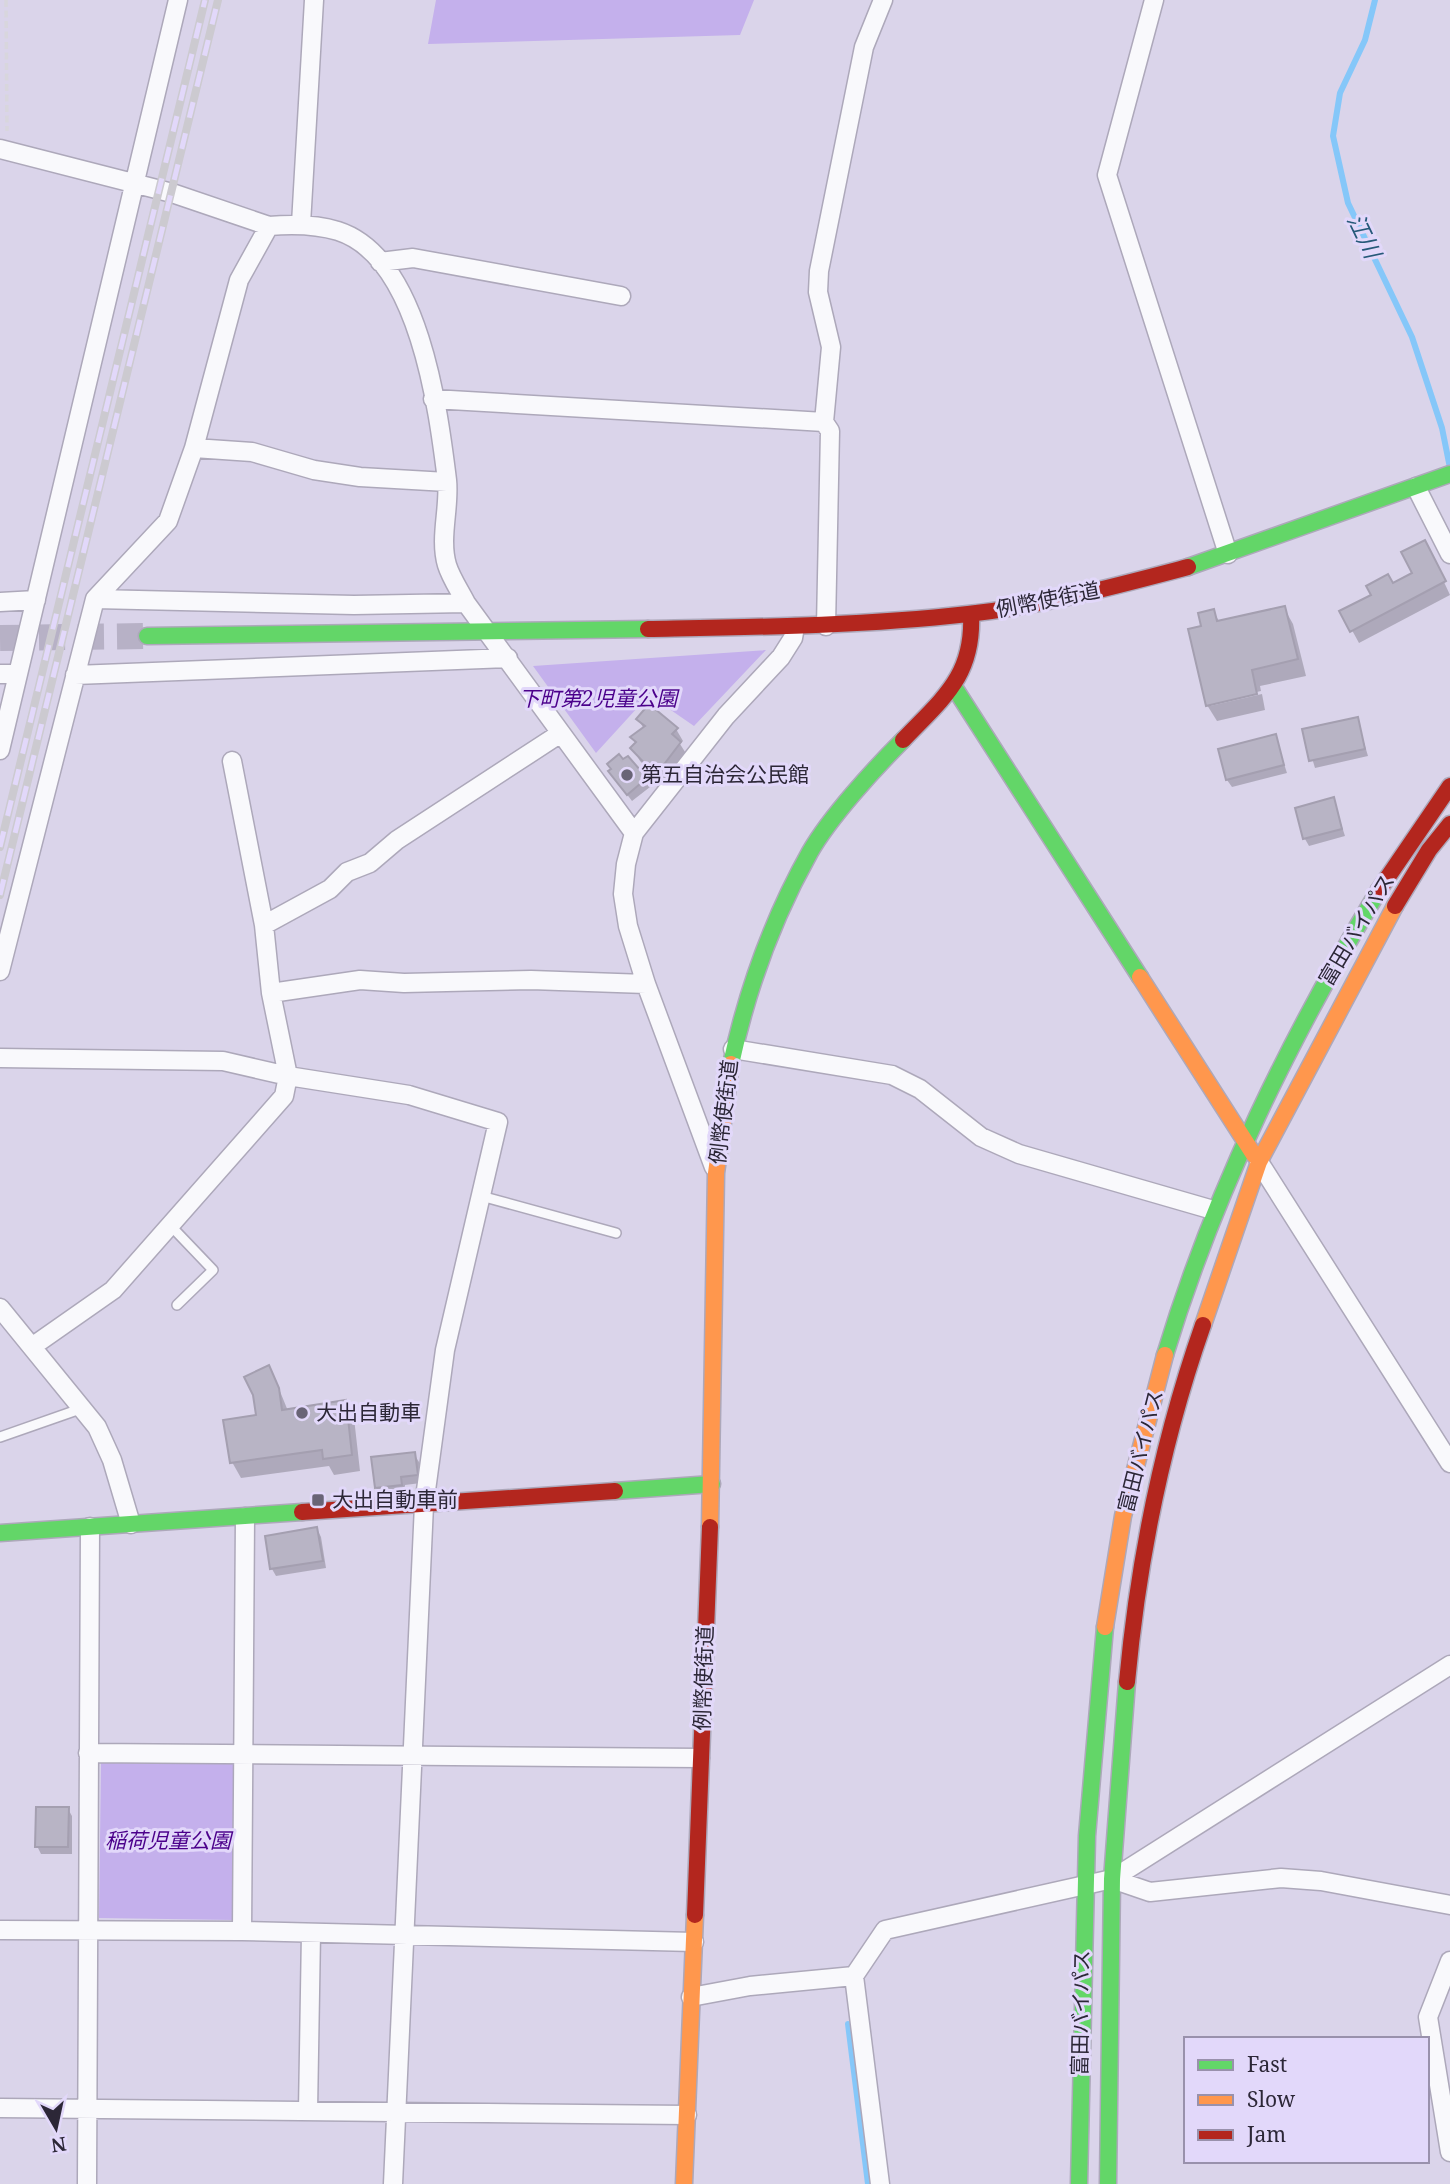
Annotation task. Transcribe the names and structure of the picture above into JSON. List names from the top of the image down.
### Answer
{
  "streets": {
    "street": ["例幣使街道", "富田バイパス"]
  },
  "water": ["江川"],
  "parks": ["下町第2児童公園", "稲荷児童公園"],
  "places": {
    "other": ["第五自治会公民館", "大出自動車"],
    "transit": ["大出自動車前"]
  },
  "legend": ["Fast", "Slow", "Jam"],
  "north": "bottom"
}
